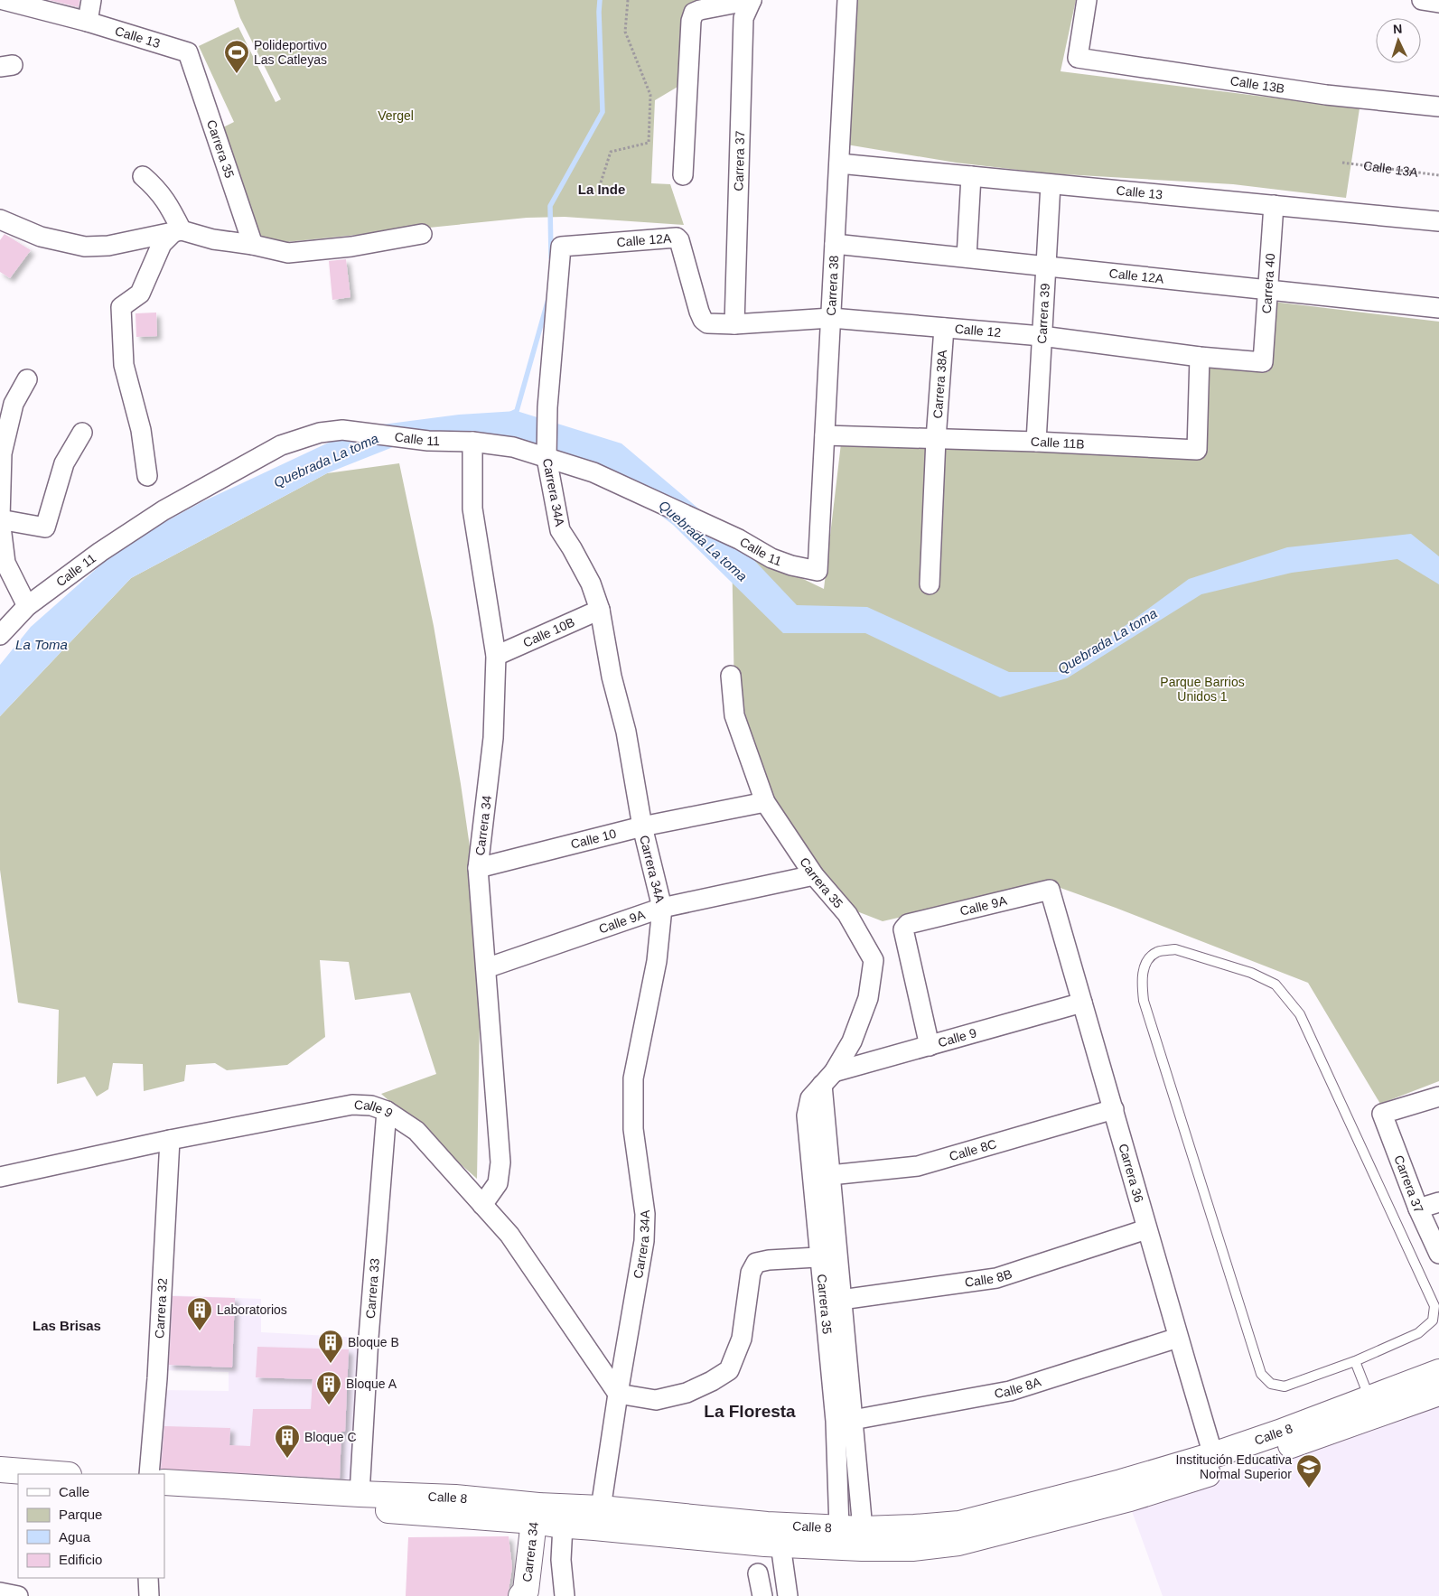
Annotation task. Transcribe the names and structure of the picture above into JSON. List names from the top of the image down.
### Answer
{
  "streets": {
    "main road": ["Carrera 34", "Calle 8"],
    "street": [
      "Calle 13",
      "Calle 13B",
      "Carrera 35",
      "Carrera 37",
      "Calle 12A",
      "Carrera 40",
      "Carrera 38",
      "Carrera 39",
      "Calle 12",
      "Carrera 38A",
      "Calle 11",
      "Calle 11B",
      "Carrera 34A",
      "Calle 10B",
      "Calle 10",
      "Calle 9A",
      "Calle 9",
      "Calle 8C",
      "Carrera 36",
      "Calle 8B",
      "Carrera 33",
      "Carrera 32",
      "Calle 8A"
    ],
    "path": ["Calle 13A"]
  },
  "crossings": [
    ["Calle 13", "Carrera 35"],
    ["Calle 13", "Carrera 40"],
    ["Calle 13", "Carrera 38"],
    ["Calle 13", "Carrera 39"],
    ["Carrera 35", "Calle 10"],
    ["Carrera 35", "Calle 9A"],
    ["Carrera 35", "Calle 9"],
    ["Carrera 35", "Calle 8C"],
    ["Carrera 35", "Calle 8B"],
    ["Carrera 35", "Calle 8A"],
    ["Carrera 35", "Calle 8"],
    ["Carrera 37", "Calle 12"],
    ["Calle 12A", "Carrera 40"],
    ["Calle 12A", "Carrera 38"],
    ["Calle 12A", "Carrera 39"],
    ["Calle 12A", "Calle 12"],
    ["Calle 12A", "Carrera 34A"],
    ["Carrera 40", "Calle 12"],
    ["Carrera 38", "Calle 12"],
    ["Carrera 38", "Calle 11"],
    ["Carrera 38", "Calle 11B"],
    ["Carrera 39", "Calle 12"],
    ["Carrera 39", "Calle 11B"],
    ["Calle 12", "Carrera 38A"],
    ["Calle 12", "Calle 11B"],
    ["Carrera 38A", "Calle 11B"],
    ["Calle 11", "Carrera 34A"],
    ["Calle 11", "Carrera 34"],
    ["Carrera 34A", "Calle 10B"],
    ["Carrera 34A", "Calle 10"],
    ["Carrera 34A", "Calle 9A"],
    ["Carrera 34A", "Calle 9"],
    ["Carrera 34A", "Calle 8"],
    ["Calle 10B", "Carrera 34"],
    ["Carrera 34", "Calle 10"],
    ["Carrera 34", "Calle 9A"],
    ["Carrera 34", "Calle 9"],
    ["Carrera 34", "Calle 8"],
    ["Calle 9A", "Calle 9"],
    ["Calle 9A", "Carrera 36"],
    ["Calle 9", "Carrera 36"],
    ["Calle 9", "Carrera 33"],
    ["Calle 9", "Carrera 32"],
    ["Calle 8C", "Carrera 36"],
    ["Carrera 36", "Calle 8B"],
    ["Carrera 36", "Calle 8A"],
    ["Carrera 36", "Calle 8"],
    ["Carrera 33", "Calle 8"]
  ],
  "districts": ["La Inde", "Las Brisas", "La Floresta"],
  "water": ["Quebrada La toma", "La Toma"],
  "parks": ["Vergel", "Parque Barrios Unidos 1"],
  "places": {
    "sports": ["Polideportivo Las Catleyas"],
    "building": [
      "Laboratorios",
      "Bloque B",
      "Bloque A",
      "Bloque C"
    ],
    "school or university": ["Institución Educativa Normal Superior"]
  },
  "legend": [
    "Calle",
    "Parque",
    "Agua",
    "Edificio"
  ],
  "north": "top"
}
